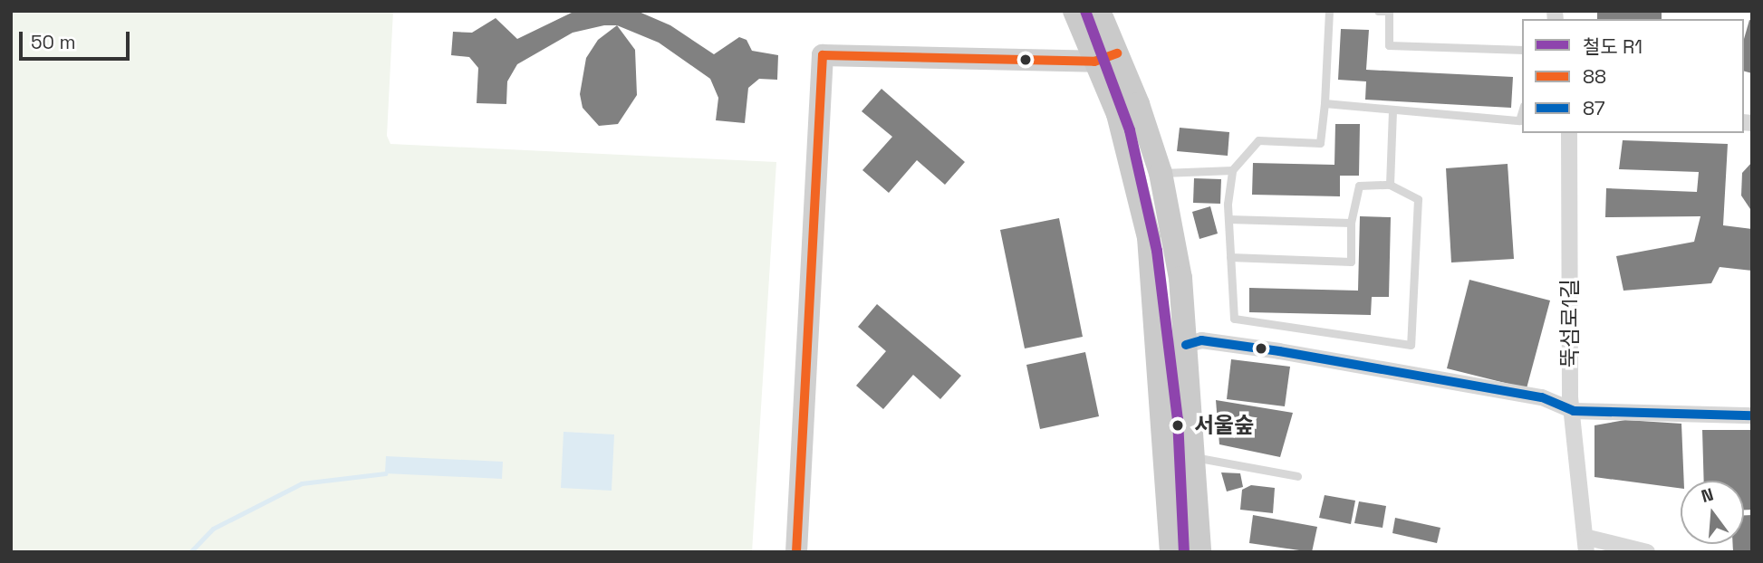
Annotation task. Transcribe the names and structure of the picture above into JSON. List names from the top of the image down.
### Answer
{
  "streets": {
    "street": ["뚝섬로1길"]
  },
  "places": ["서울숲"],
  "lines": ["rail line R1", "transit line 88", "transit line 87"],
  "legend": ["철도 R1", "88", "87"],
  "scale_bar": "50 m",
  "north": "top"
}
